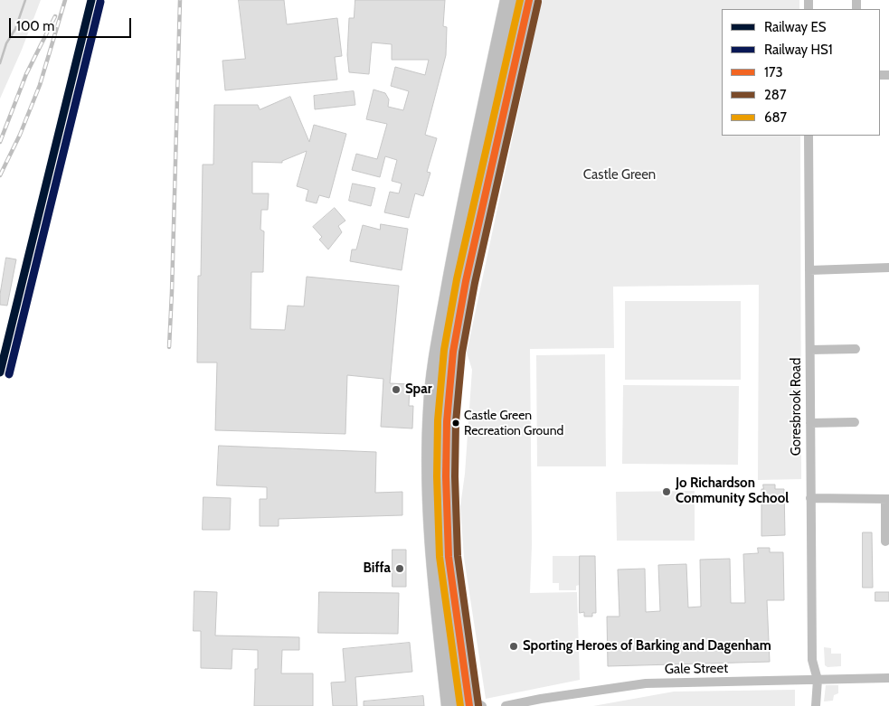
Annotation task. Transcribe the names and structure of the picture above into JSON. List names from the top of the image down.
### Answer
{
  "streets": {
    "street": ["Goresbrook Road", "Gale Street"]
  },
  "crossings": [
    ["Goresbrook Road", "Gale Street"]
  ],
  "parks": ["Castle Green"],
  "places": [
    "Spar",
    "Castle Green Recreation Ground",
    "Jo Richardson Community School",
    "Biffa",
    "Sporting Heroes of Barking and Dagenham"
  ],
  "lines": [
    "rail line ES",
    "transit line 173",
    "transit line 687",
    "rail line HS1",
    "transit line 287"
  ],
  "legend": [
    "Railway ES",
    "Railway HS1",
    "173",
    "287",
    "687"
  ],
  "scale_bar": "100 m"
}
